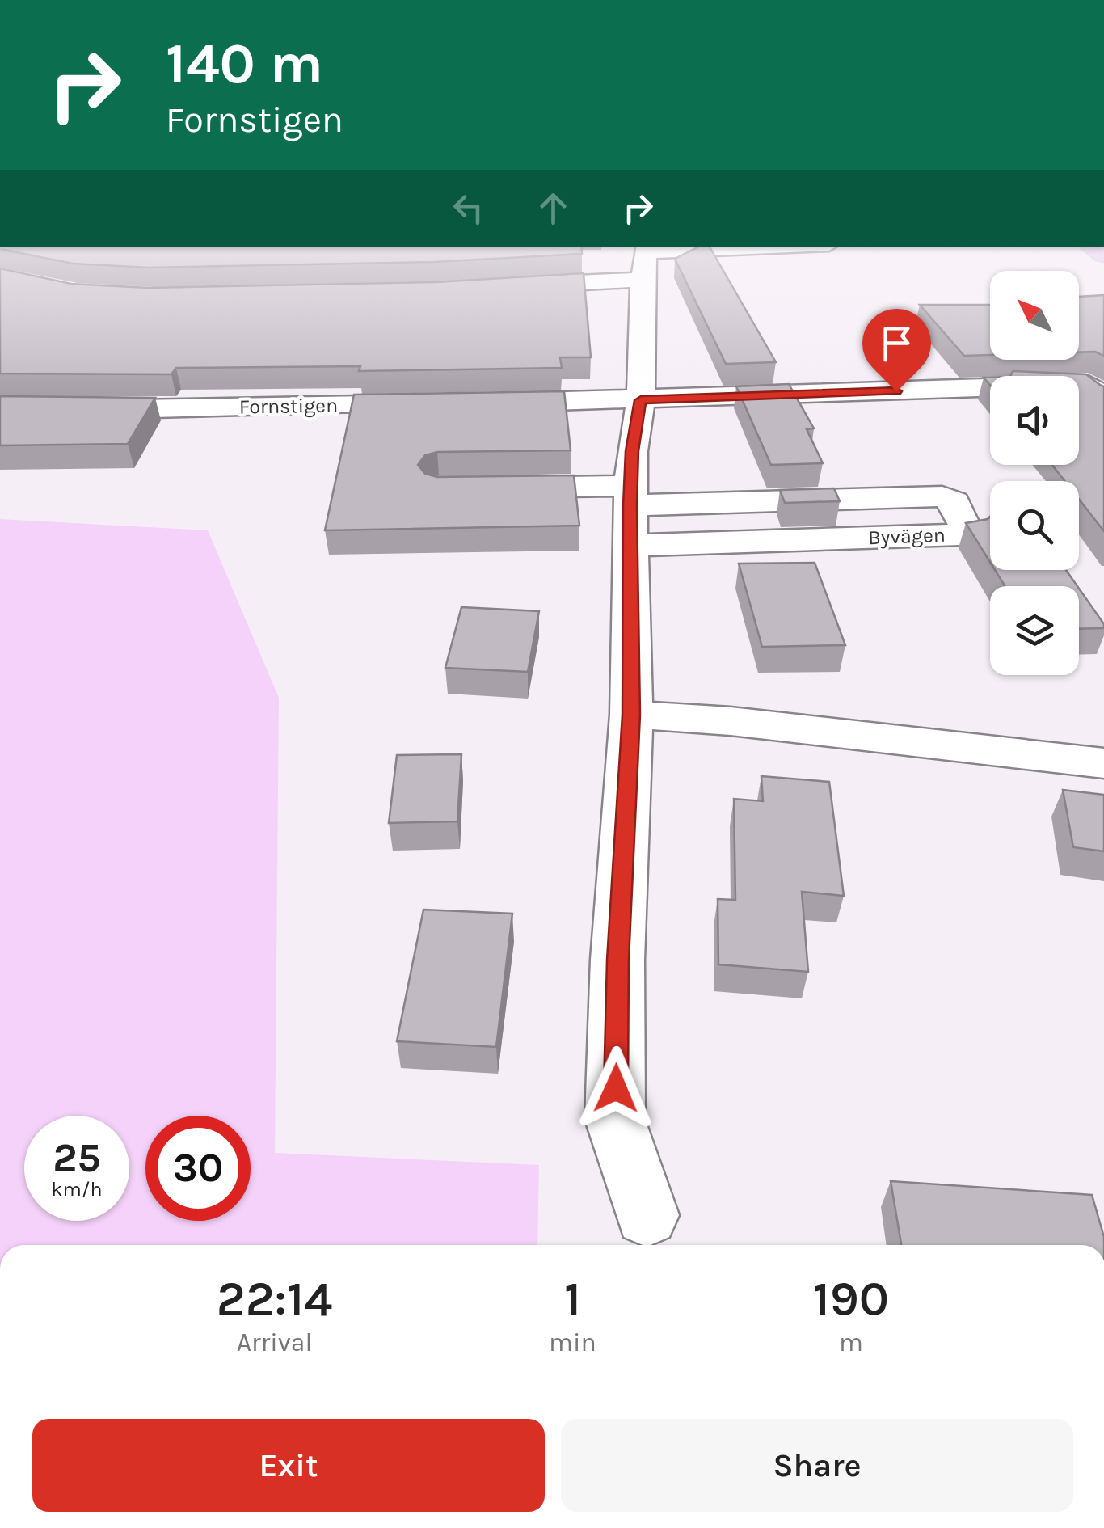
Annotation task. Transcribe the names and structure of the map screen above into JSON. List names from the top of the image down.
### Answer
{
  "streets": {
    "street": ["Fornstigen", "Byvägen"]
  },
  "north": "top left",
  "page": {
    "turn": ["140 m", "Fornstigen"],
    "speed": "25 km/h",
    "limit": "30",
    "eta": [
      "22:14",
      "Arrival",
      "1",
      "min",
      "190",
      "m"
    ],
    "buttons": ["Exit", "Share"]
  }
}
